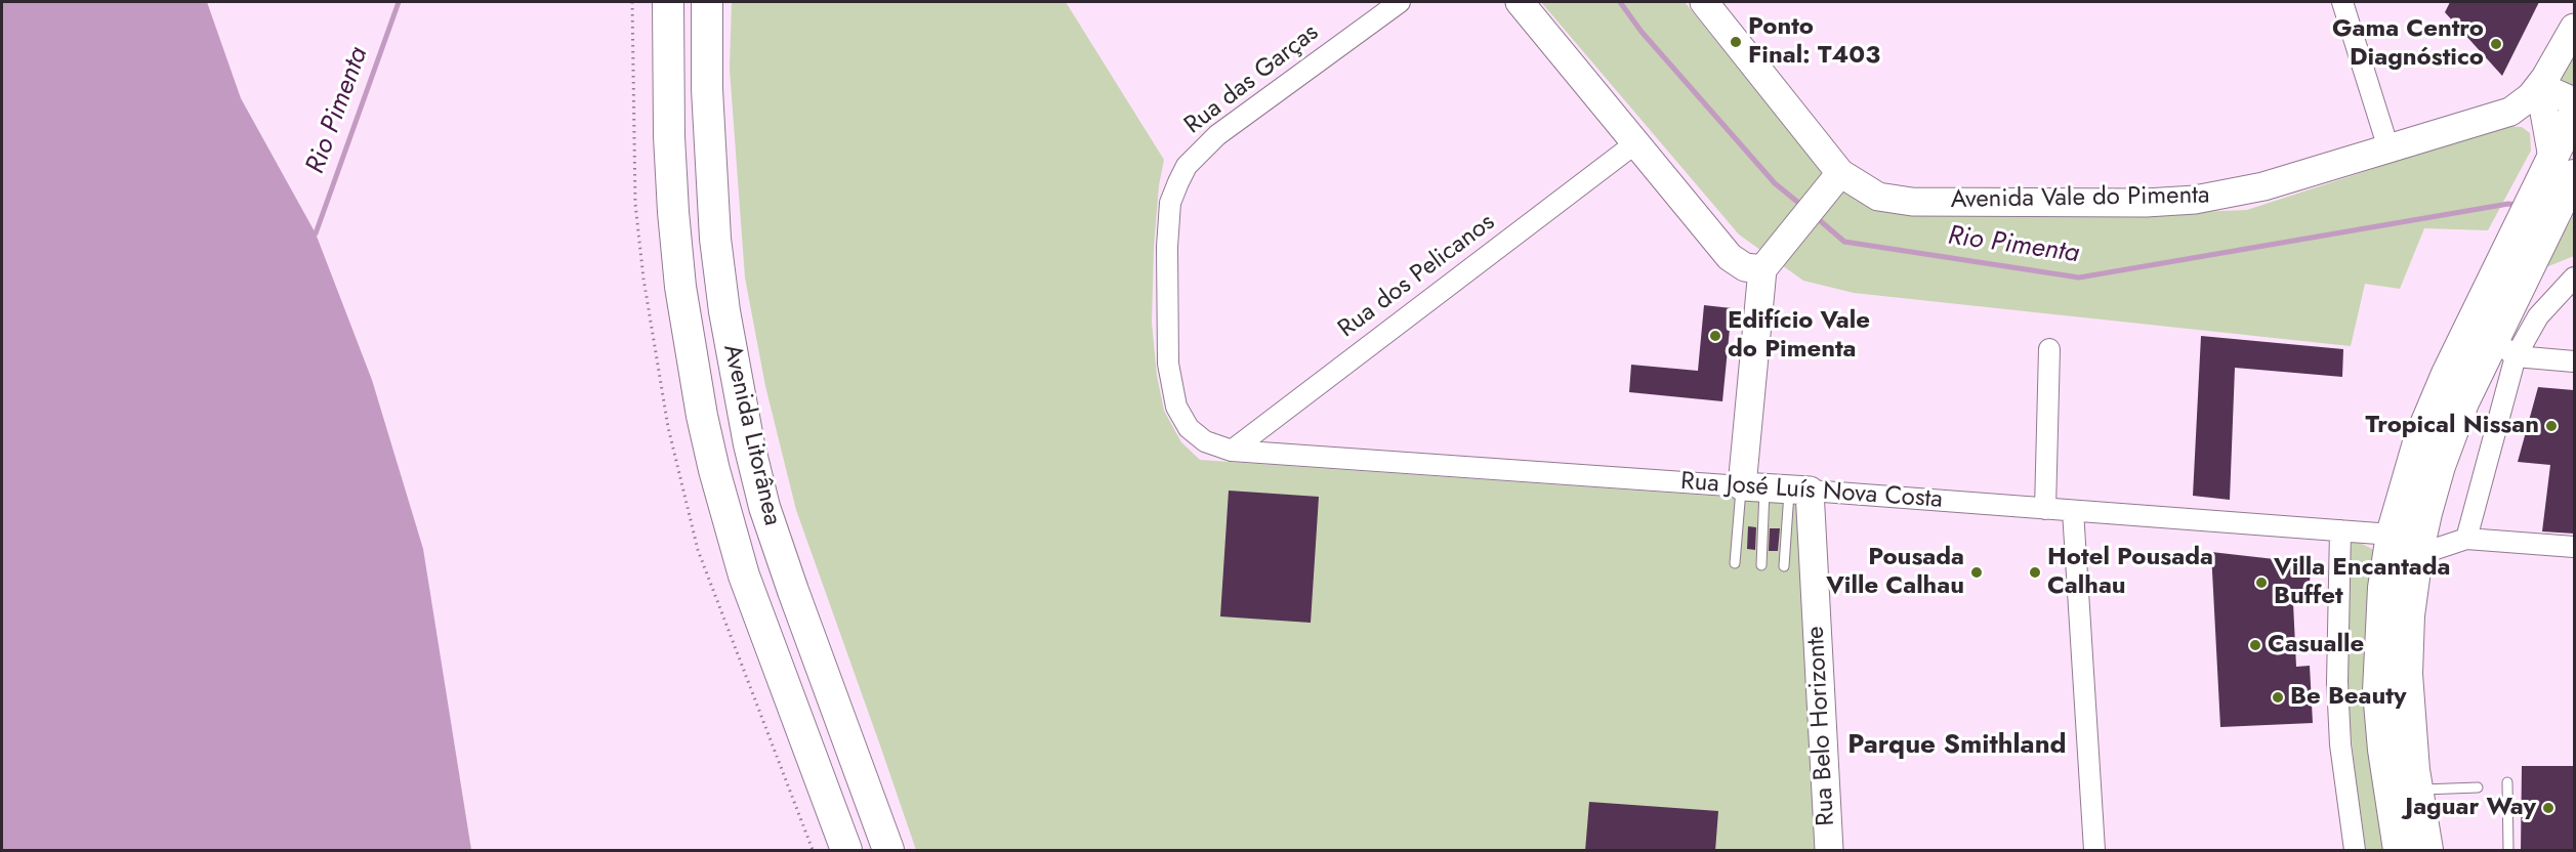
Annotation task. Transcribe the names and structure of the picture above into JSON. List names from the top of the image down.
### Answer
{
  "streets": {
    "main road": ["Avenida Litorânea"],
    "street": [
      "Rua das Garças",
      "Avenida Vale do Pimenta",
      "Rua dos Pelicanos",
      "Rua José Luís Nova Costa",
      "Rua Belo Horizonte"
    ]
  },
  "crossings": [
    ["Rua das Garças", "Rua dos Pelicanos"],
    ["Rua das Garças", "Rua José Luís Nova Costa"],
    ["Rua dos Pelicanos", "Rua José Luís Nova Costa"],
    ["Rua José Luís Nova Costa", "Rua Belo Horizonte"]
  ],
  "districts": ["Parque Smithland"],
  "water": ["Rio Pimenta"],
  "places": [
    "Ponto Final: T403",
    "Gama Centro Diagnóstico",
    "Edifício Vale do Pimenta",
    "Tropical Nissan",
    "Pousada Ville Calhau",
    "Hotel Pousada Calhau",
    "Villa Encantada Buffet",
    "Casualle",
    "Be Beauty",
    "Jaguar Way"
  ]
}
